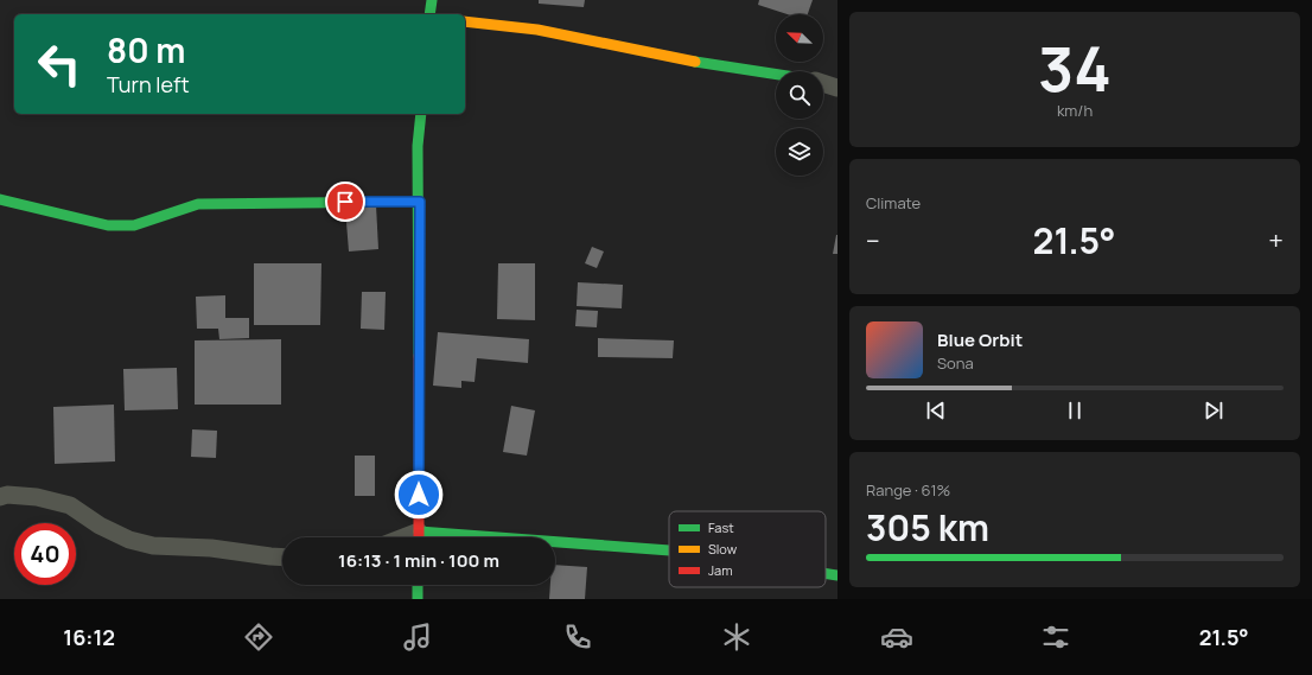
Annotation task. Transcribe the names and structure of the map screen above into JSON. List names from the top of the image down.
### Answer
{
  "legend": ["Fast", "Slow", "Jam"],
  "north": "top left",
  "page": {
    "tile": [
      ["34", "km/h"],
      "Climate",
      ["Range · 61%", "305 km"]
    ],
    "turn": ["80 m", "Turn left"],
    "heat": ["−", "21.5°", "+"],
    "song": ["Blue Orbit", "Sona"],
    "limit": "40",
    "trip": "16:13 · 1 min · 100 m",
    "tabs": ["16:12", "21.5°"]
  }
}
